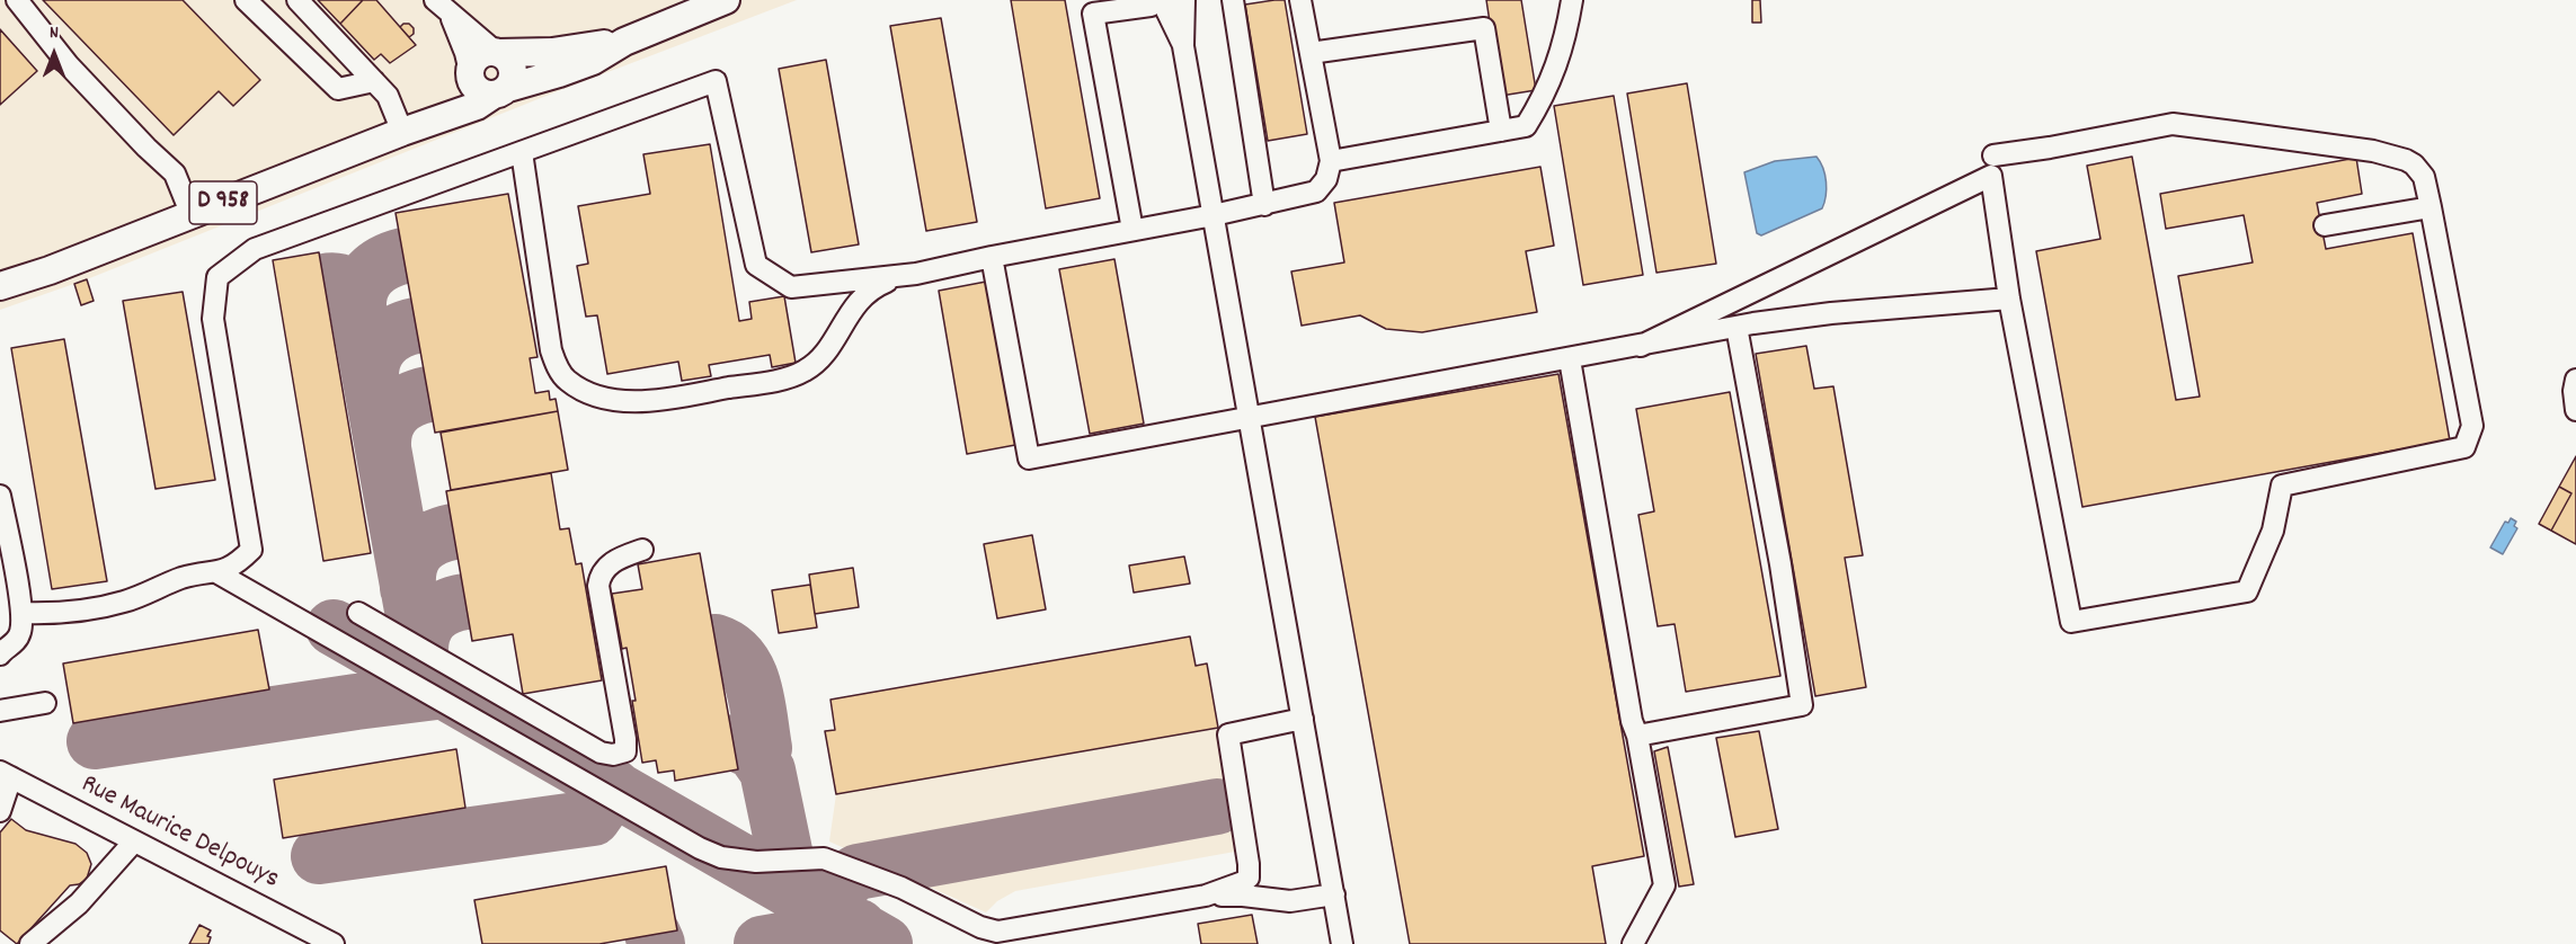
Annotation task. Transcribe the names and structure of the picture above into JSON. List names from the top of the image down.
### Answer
{
  "streets": {
    "main road": ["D 958"],
    "street": ["Rue Maurice Delpouys"]
  },
  "north": "top"
}
